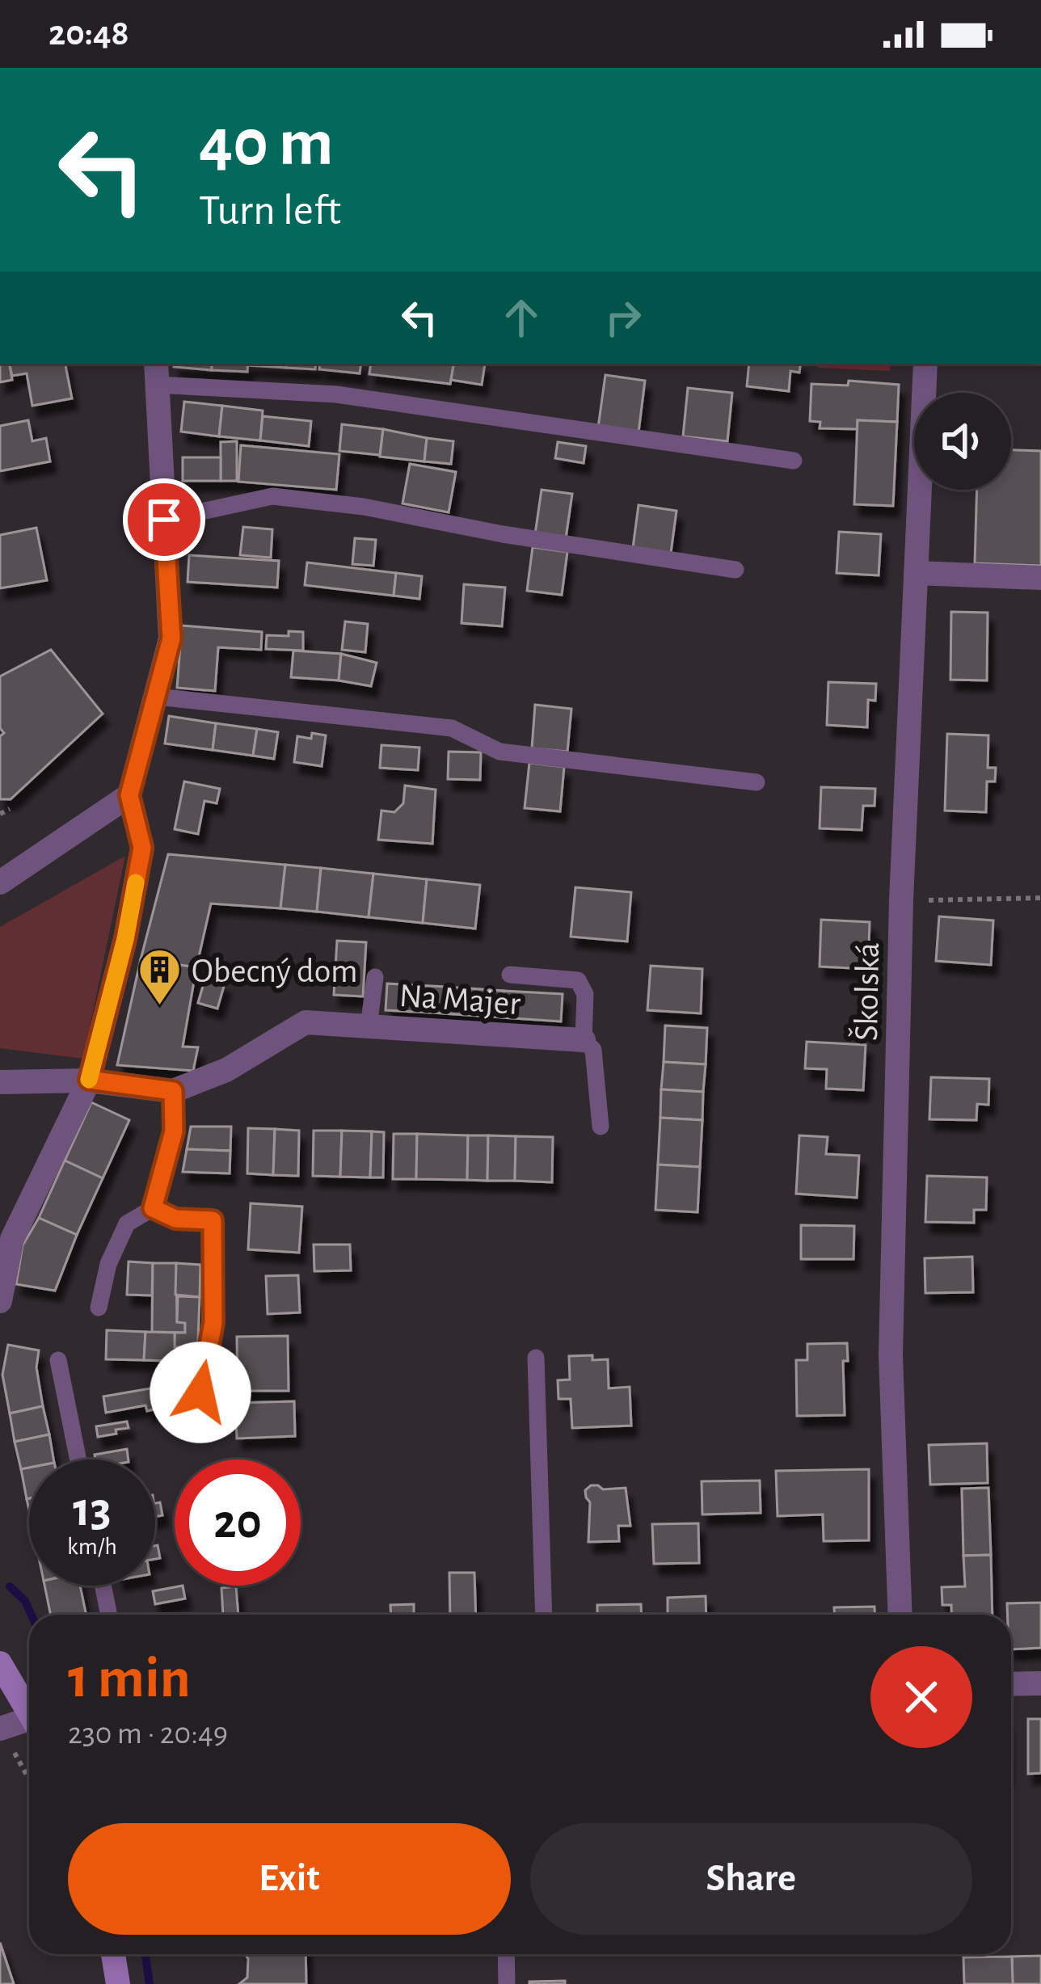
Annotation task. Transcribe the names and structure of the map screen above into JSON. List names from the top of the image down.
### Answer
{
  "streets": {
    "street": ["Školská", "Na Majer"]
  },
  "places": {
    "building": ["Obecný dom"]
  },
  "page": {
    "status": "20:48",
    "turn": ["40 m", "Turn left"],
    "speed": "13 km/h",
    "limit": "20",
    "heading": ["1 min", "230 m · 20:49"],
    "buttons": ["Exit", "Share"]
  }
}
